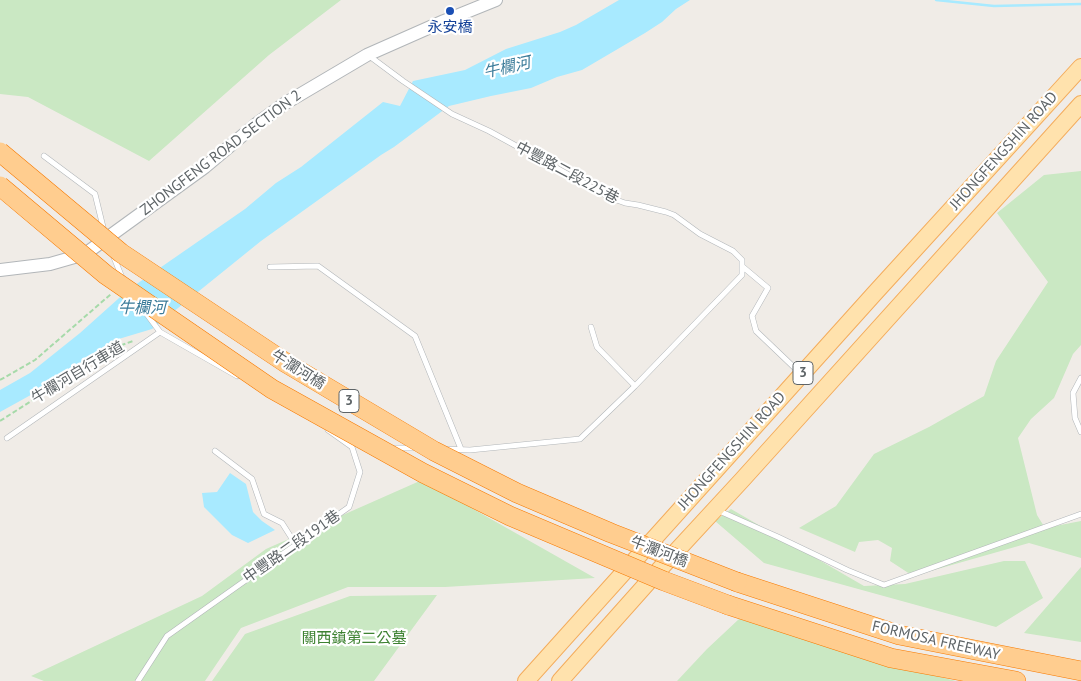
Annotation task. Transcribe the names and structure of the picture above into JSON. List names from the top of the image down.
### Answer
{
  "streets": {
    "highway": ["牛瀾河橋", "3", "FORMOSA FREEWAY"],
    "main road": ["JHONGFENGSHIN ROAD"],
    "street": ["ZHONGFENG ROAD SECTION 2"],
    "lane": ["中豐路二段225巷", "中豐路二段191巷"],
    "path": ["牛欄河自行車道"]
  },
  "crossings": [
    ["JHONGFENGSHIN ROAD", "中豐路二段225巷"],
    ["ZHONGFENG ROAD SECTION 2", "中豐路二段225巷"],
    ["牛瀾河橋", "FORMOSA FREEWAY"]
  ],
  "water": ["牛欄河"],
  "parks": ["關西鎮第二公墓"],
  "places": ["永安橋"]
}
